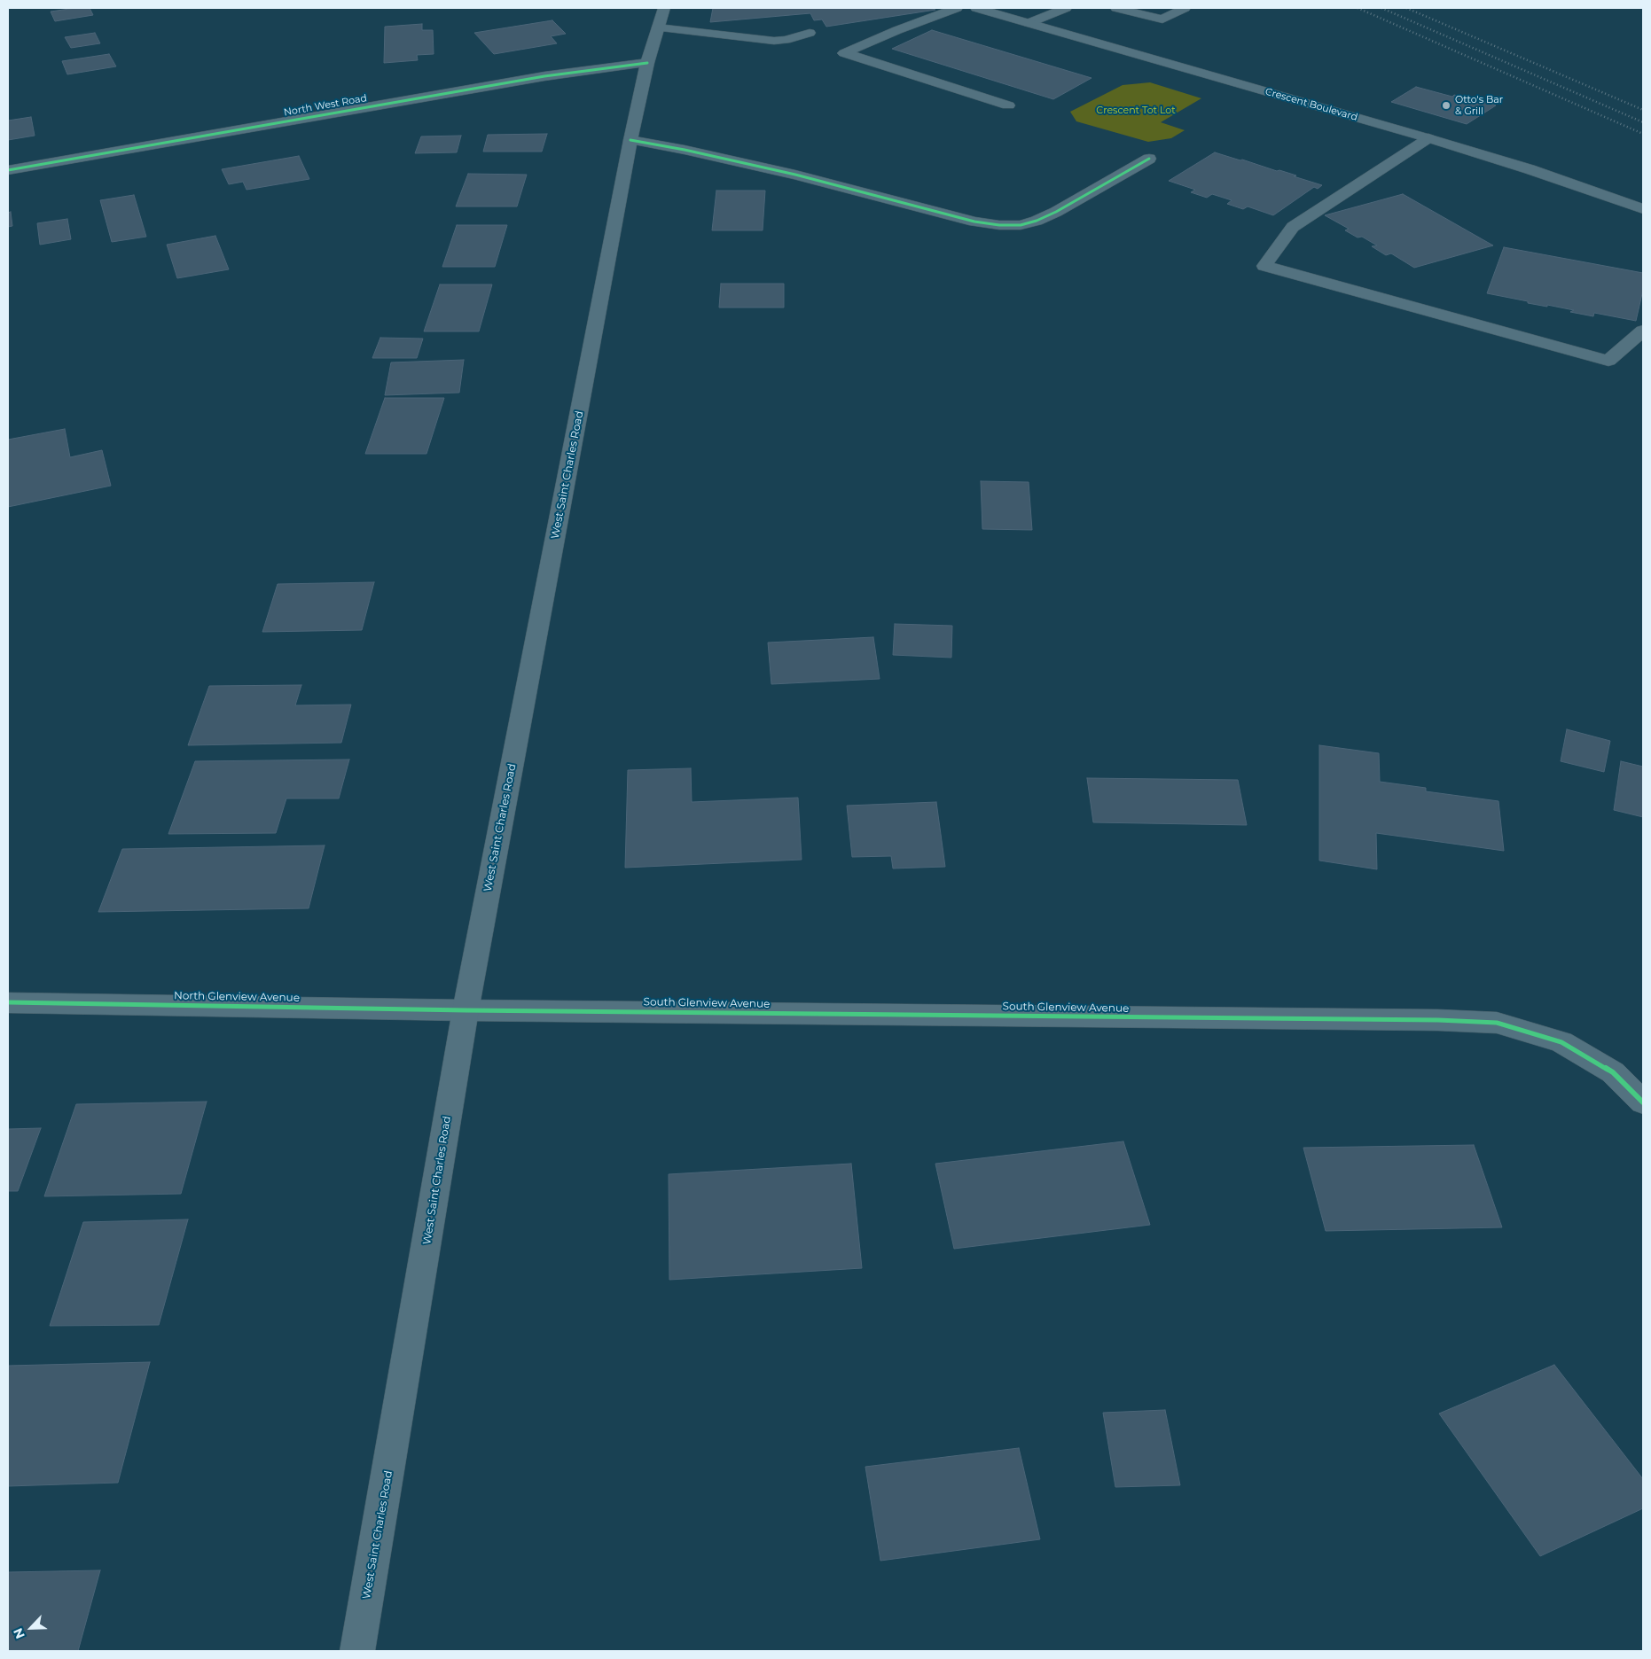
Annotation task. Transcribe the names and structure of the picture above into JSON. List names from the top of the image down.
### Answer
{
  "streets": {
    "main road": [
      "Crescent Boulevard",
      "North West Road",
      "West Saint Charles Road",
      "North Glenview Avenue",
      "South Glenview Avenue"
    ]
  },
  "crossings": [
    ["North West Road", "West Saint Charles Road"],
    ["West Saint Charles Road", "North Glenview Avenue"],
    ["West Saint Charles Road", "South Glenview Avenue"],
    ["North Glenview Avenue", "South Glenview Avenue"]
  ],
  "parks": ["Crescent Tot Lot"],
  "places": ["Otto's Bar & Grill"],
  "north": "bottom left"
}
